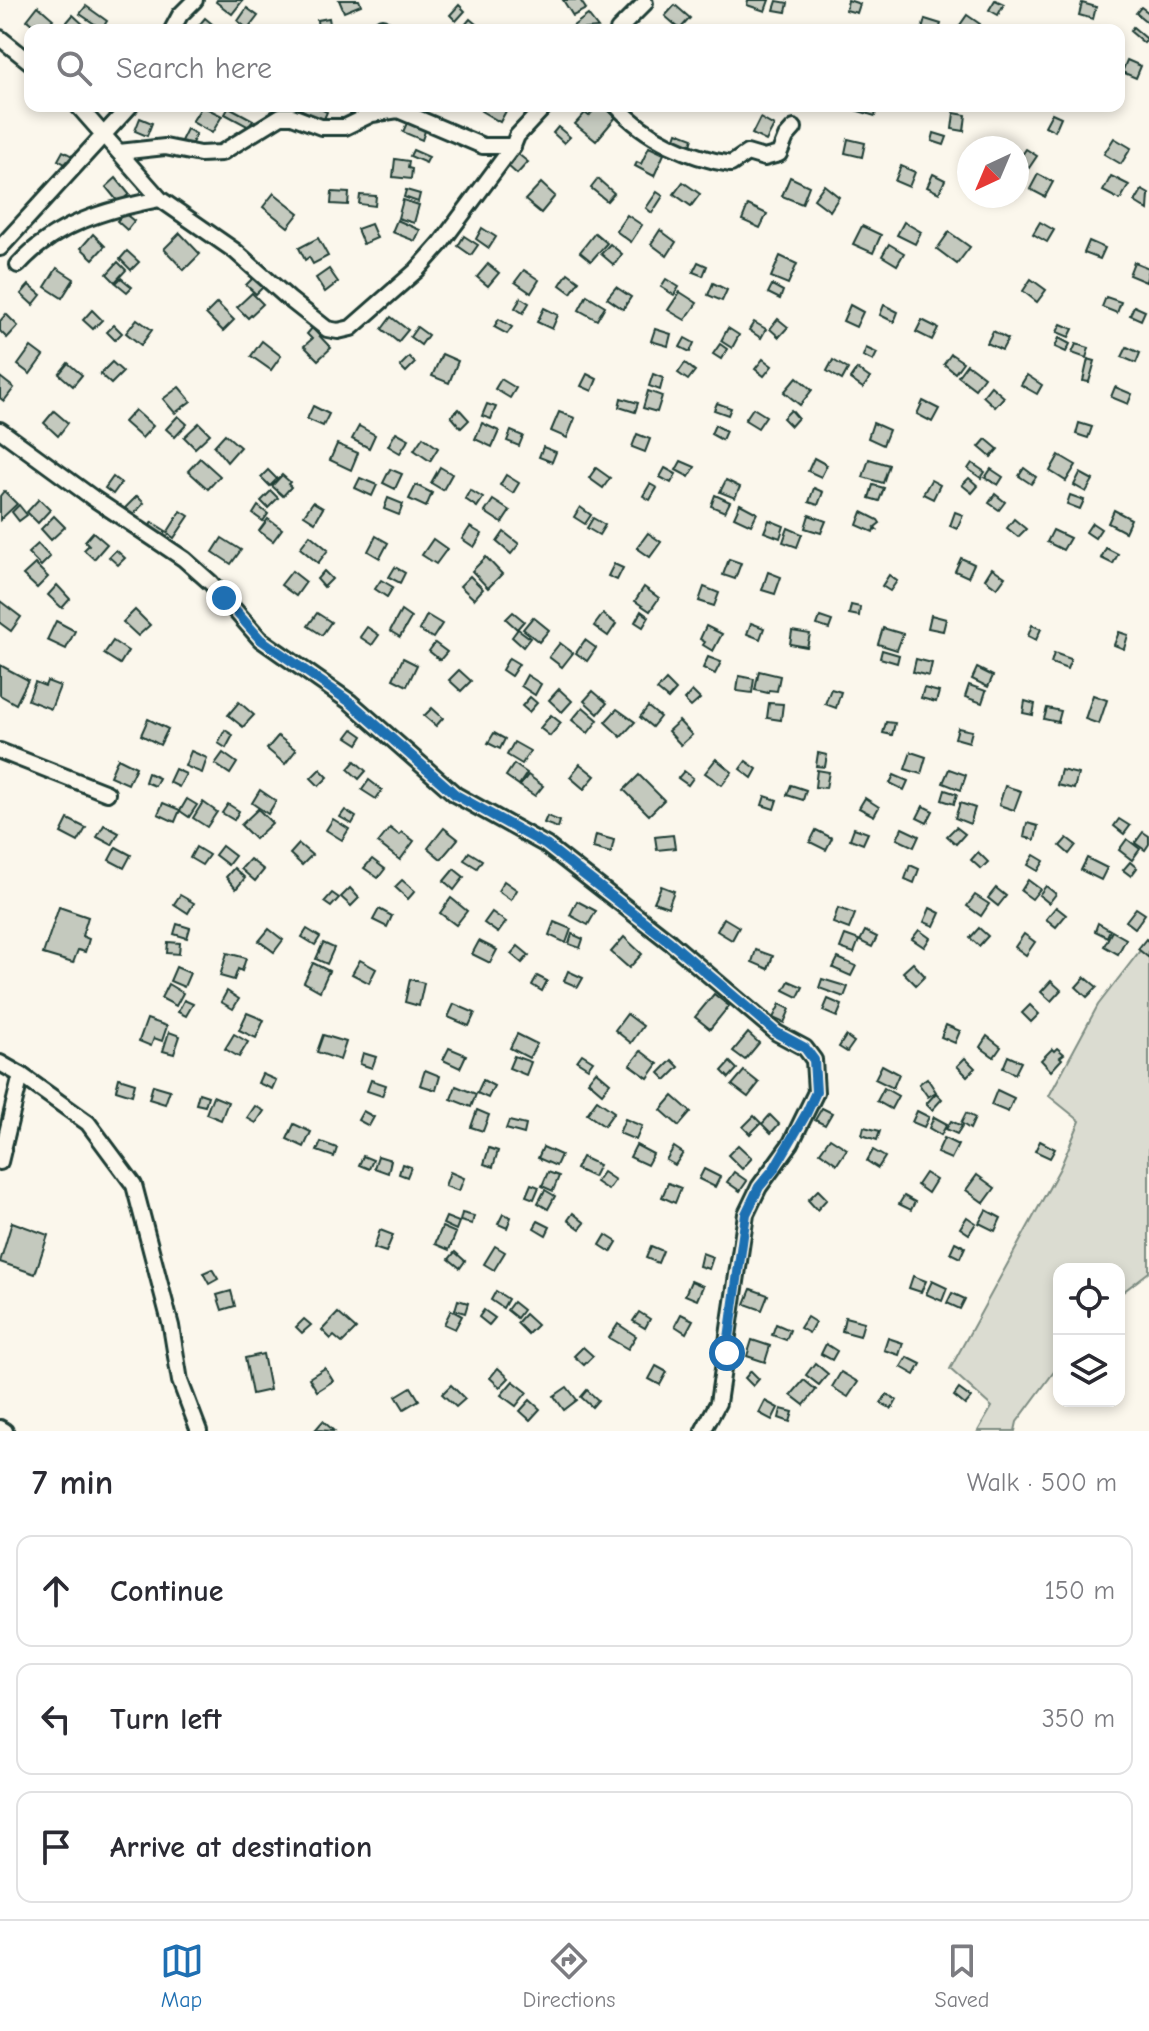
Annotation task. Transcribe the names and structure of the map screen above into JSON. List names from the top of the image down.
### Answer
{
  "north": "bottom left",
  "page": {
    "search": "Search here",
    "heading": ["7 min", "Walk · 500 m"],
    "list": [
      ["Continue", "150 m"],
      ["Turn left", "350 m"],
      "Arrive at destination"
    ],
    "nav": ["Map", "Directions", "Saved"]
  }
}
